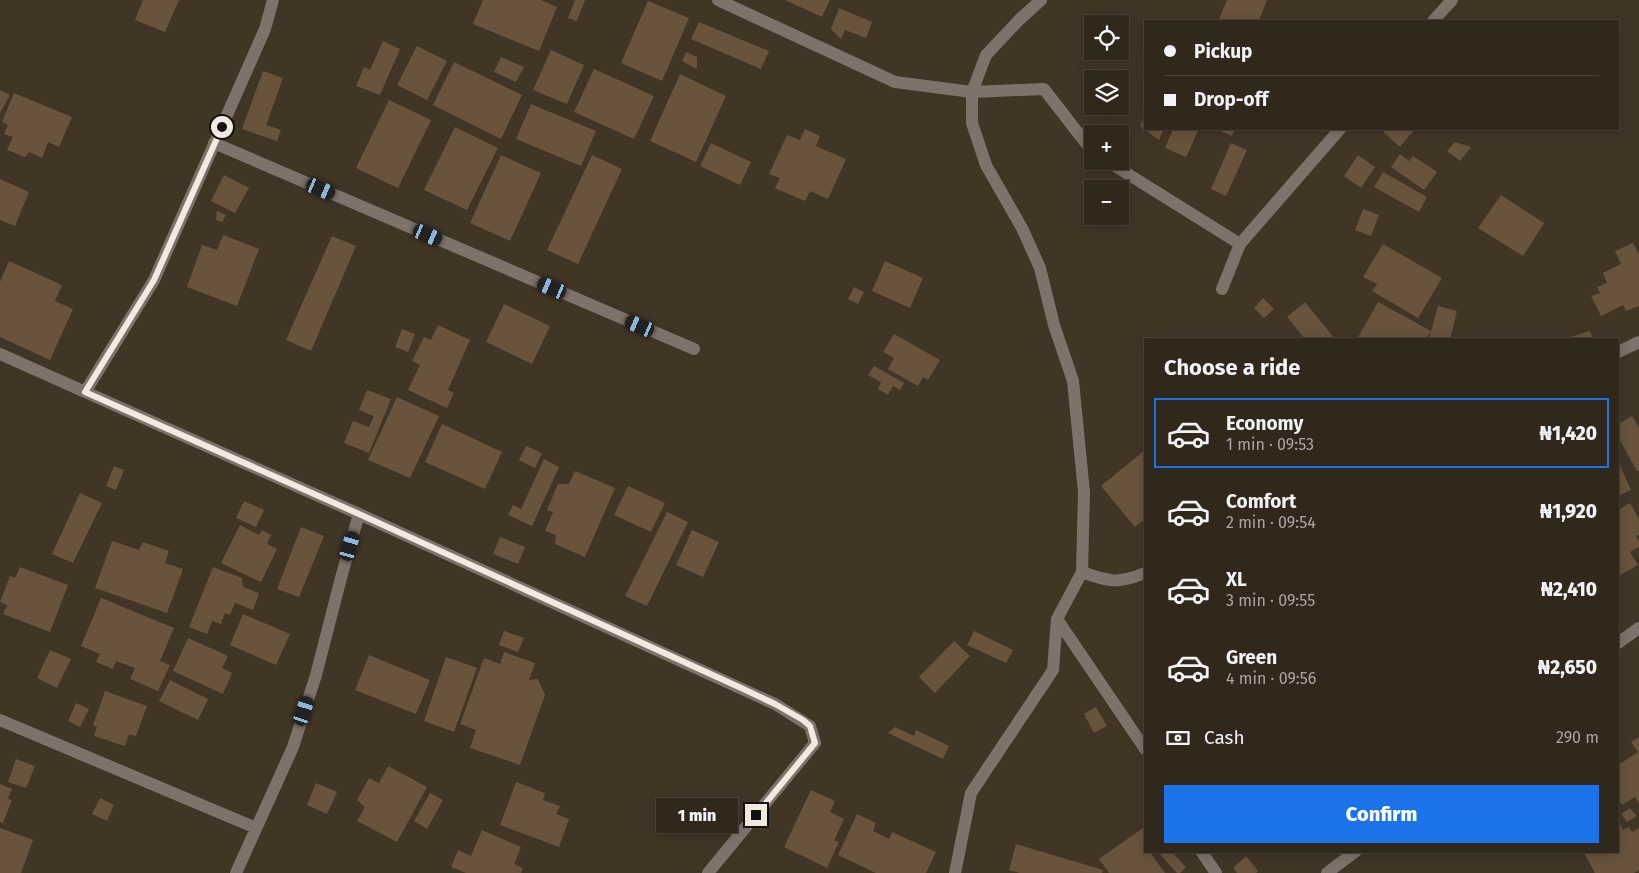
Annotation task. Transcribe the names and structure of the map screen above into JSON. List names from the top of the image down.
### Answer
{
  "page": {
    "map_buttons": ["+", "−"],
    "banner": ["Pickup", "Drop-off"],
    "heading": "Choose a ride",
    "list": [
      {
        "name": "Economy",
        "note": "1 min · 09:53",
        "value": "₦1,420"
      },
      {
        "name": "Comfort",
        "note": "2 min · 09:54",
        "value": "₦1,920"
      },
      {
        "name": "XL",
        "note": "3 min · 09:55",
        "value": "₦2,410"
      },
      {
        "name": "Green",
        "note": "4 min · 09:56",
        "value": "₦2,650"
      }
    ],
    "pay": ["Cash", "290 m"],
    "buttons": "Confirm",
    "bubble": "1 min"
  }
}
